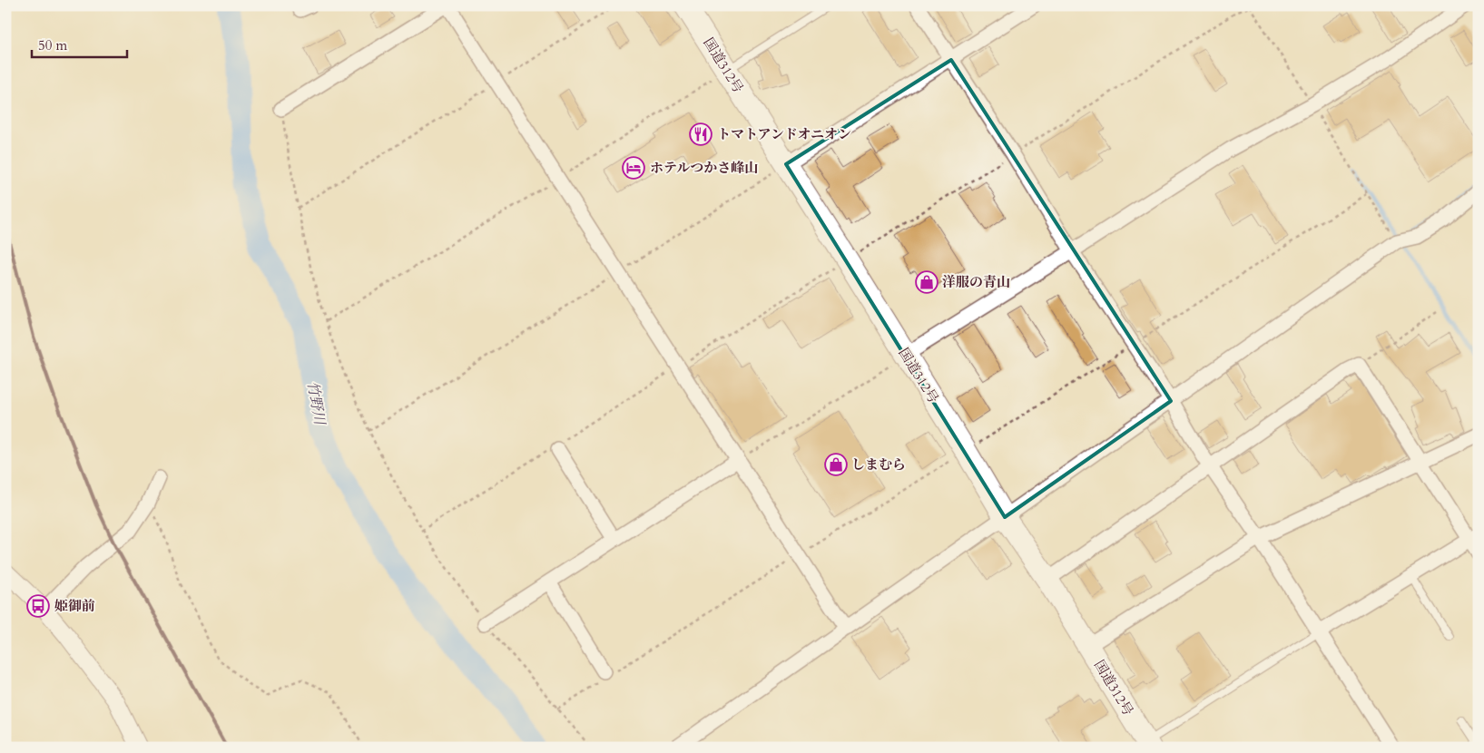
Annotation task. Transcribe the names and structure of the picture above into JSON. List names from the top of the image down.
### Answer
{
  "streets": {
    "highway": ["国道312号"]
  },
  "water": ["竹野川"],
  "places": {
    "restaurant": ["トマトアンドオニオン"],
    "hotel": ["ホテルつかさ峰山"],
    "shop": ["洋服の青山", "しまむら"],
    "bus stop": ["姫御前"]
  },
  "scale_bar": "50 m"
}
